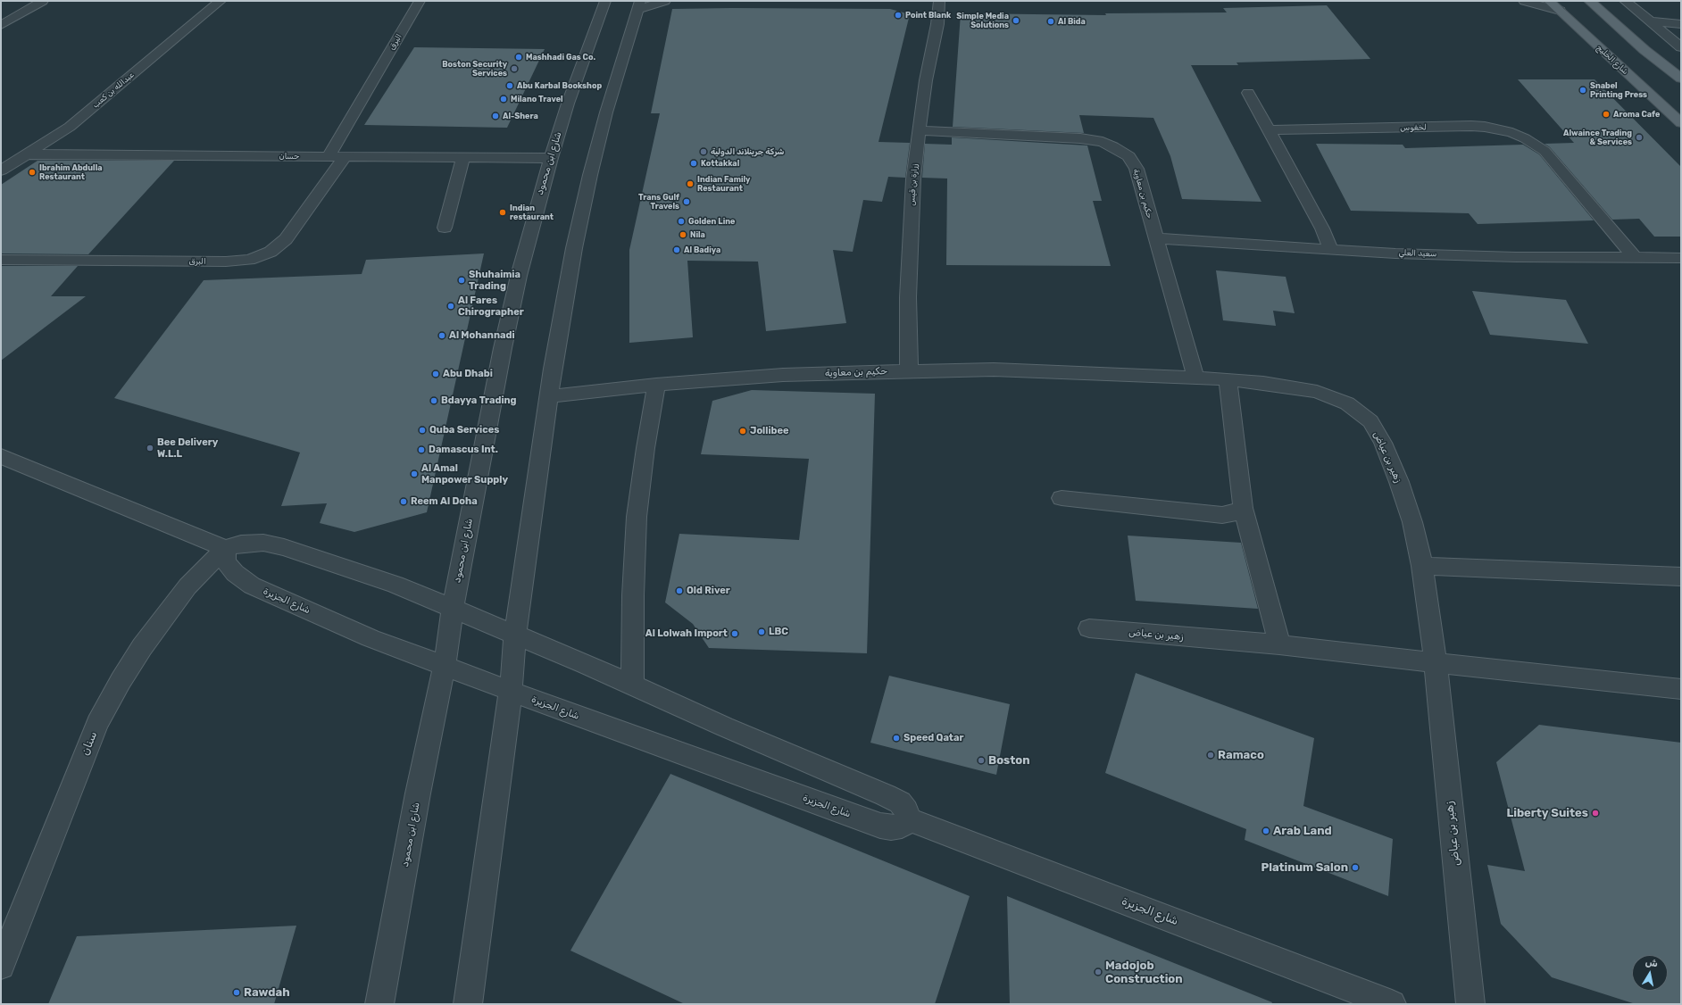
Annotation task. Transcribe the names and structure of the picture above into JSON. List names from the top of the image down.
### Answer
{
  "streets": {
    "main road": ["شارع الخليج"],
    "street": [
      "البرق",
      "عبدالله بن كعب",
      "لخفوس",
      "حسان",
      "شارع ابن محمود",
      "زرارة بن قيس",
      "حكيم بن معاوية",
      "سعيد العلي",
      "زهير بن عياض",
      "شارع الجزيرة",
      "سنان"
    ]
  },
  "crossings": [
    ["البرق", "حسان"],
    ["عبدالله بن كعب", "حسان"],
    ["لخفوس", "سعيد العلي"],
    ["حسان", "شارع ابن محمود"],
    ["شارع ابن محمود", "شارع الجزيرة"],
    ["زرارة بن قيس", "حكيم بن معاوية"],
    ["حكيم بن معاوية", "سعيد العلي"],
    ["حكيم بن معاوية", "زهير بن عياض"],
    ["شارع الجزيرة", "سنان"]
  ],
  "places": [
    "Point Blank",
    "Simple Media Solutions",
    "Al Bida",
    "Mashhadi Gas Co.",
    "Boston Security Services",
    "Abu Karbal Bookshop",
    "Snabel Printing Press",
    "Milano Travel",
    "Aroma Cafe",
    "Al-Shera",
    "Alwaince Trading & Services",
    "شركة جرينلاند الدولية",
    "Kottakkal",
    "Ibrahim Abdulla Restaurant",
    "Indian Family Restaurant",
    "Trans Gulf Travels",
    "Indian restaurant",
    "Golden Line",
    "Nila",
    "Al Badiya",
    "Shuhaimia Trading",
    "Al Fares Chirographer",
    "Al Mohannadi",
    "Abu Dhabi",
    "Bdayya Trading",
    "Quba Services",
    "Jollibee",
    "Bee Delivery W.L.L",
    "Damascus Int.",
    "Al Amal Manpower Supply",
    "Reem Al Doha",
    "Old River",
    "LBC",
    "Al Lolwah Import",
    "Speed Qatar",
    "Ramaco",
    "Boston",
    "Liberty Suites",
    "Arab Land",
    "Platinum Salon",
    "Madojob Construction",
    "Rawdah"
  ],
  "north": "top"
}
